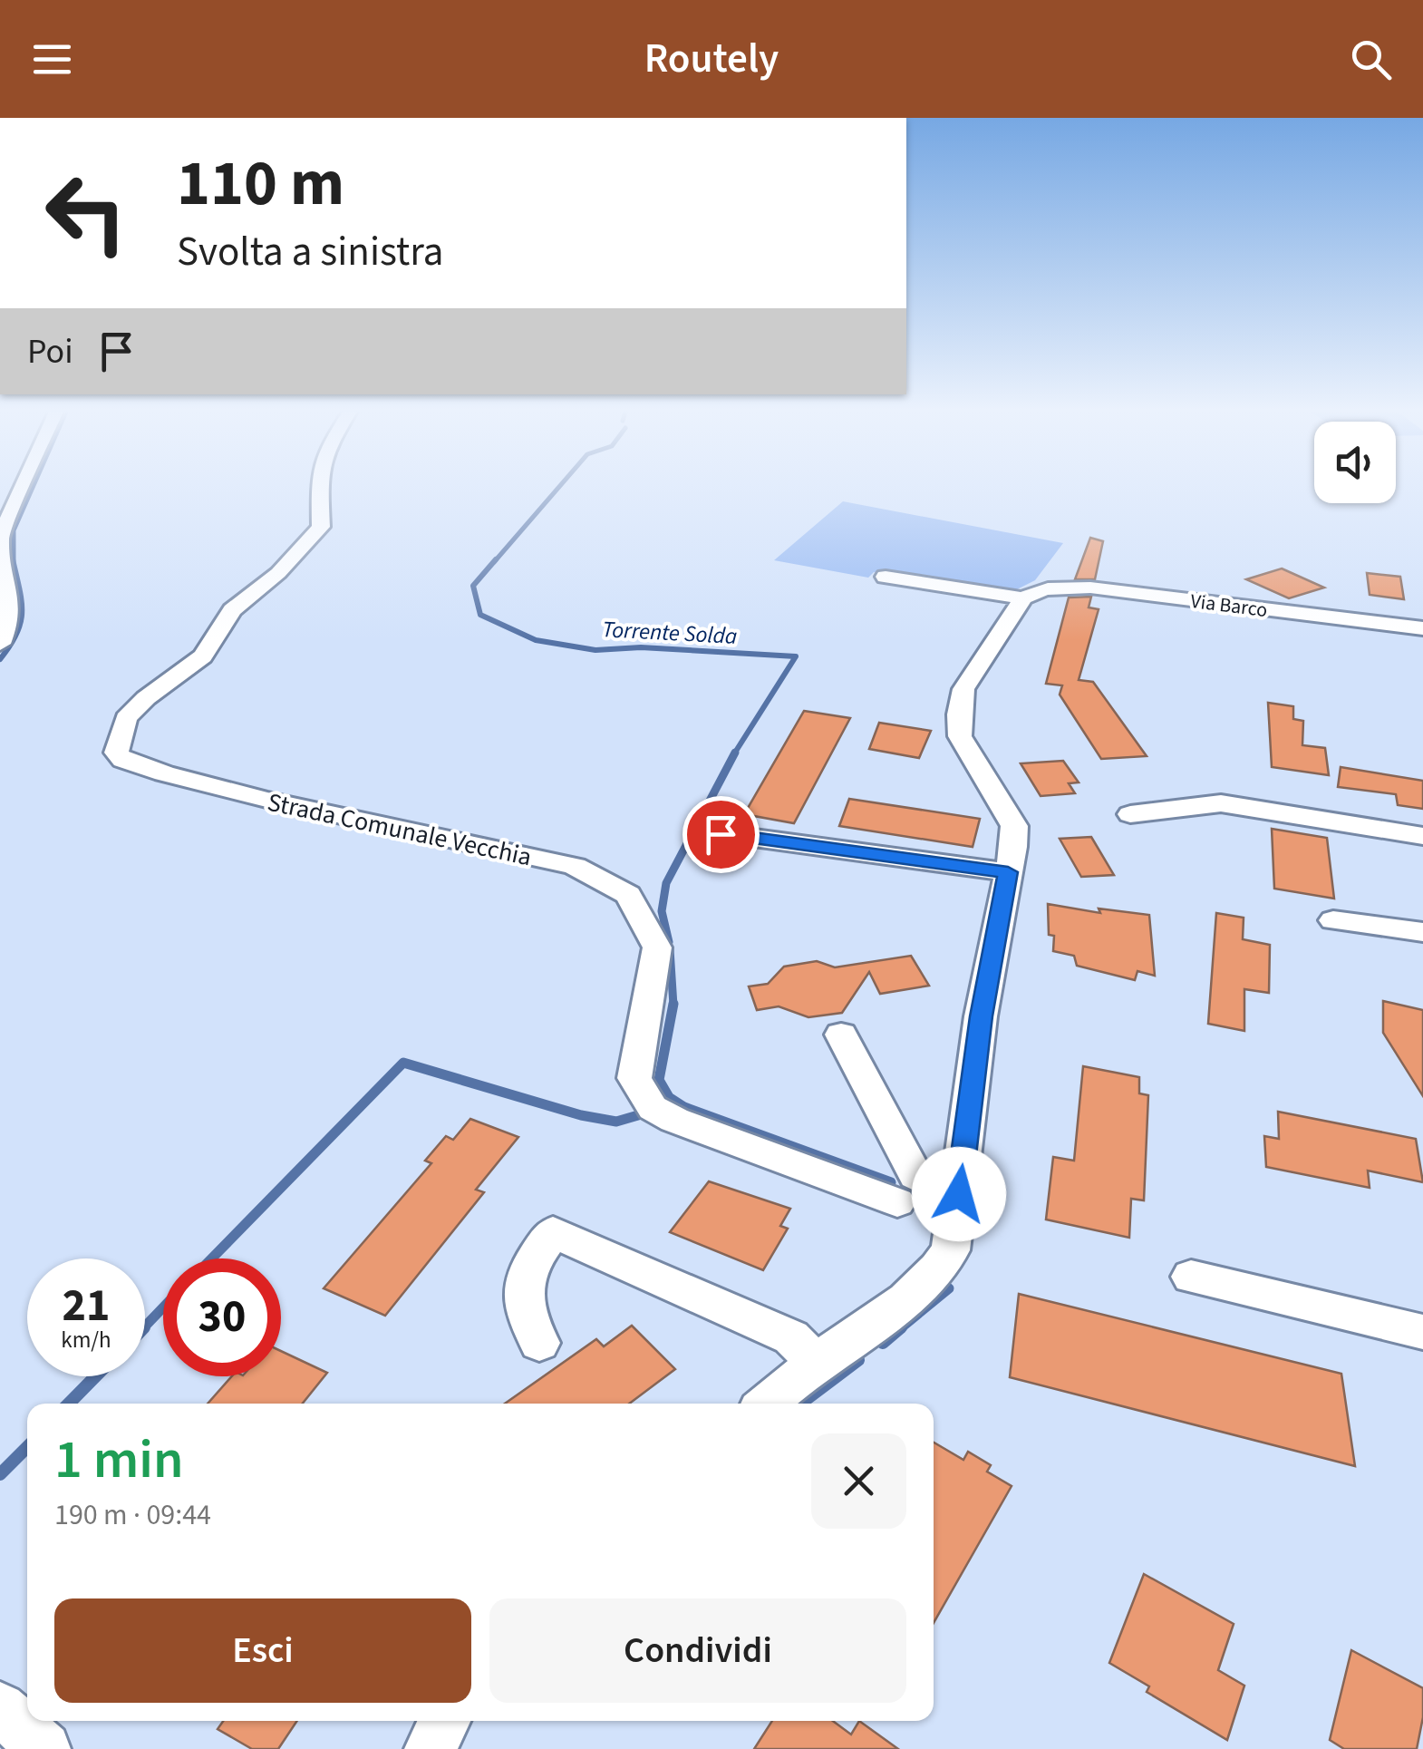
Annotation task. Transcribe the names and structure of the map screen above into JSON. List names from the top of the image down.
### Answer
{
  "streets": {
    "street": ["Via Barco", "Strada Comunale Vecchia"]
  },
  "water": ["Torrente Solda"],
  "page": {
    "header": "Routely",
    "turn": ["110 m", "Svolta a sinistra"],
    "then": "Poi",
    "speed": "21 km/h",
    "limit": "30",
    "heading": ["1 min", "190 m · 09:44"],
    "buttons": ["Esci", "Condividi"]
  }
}
